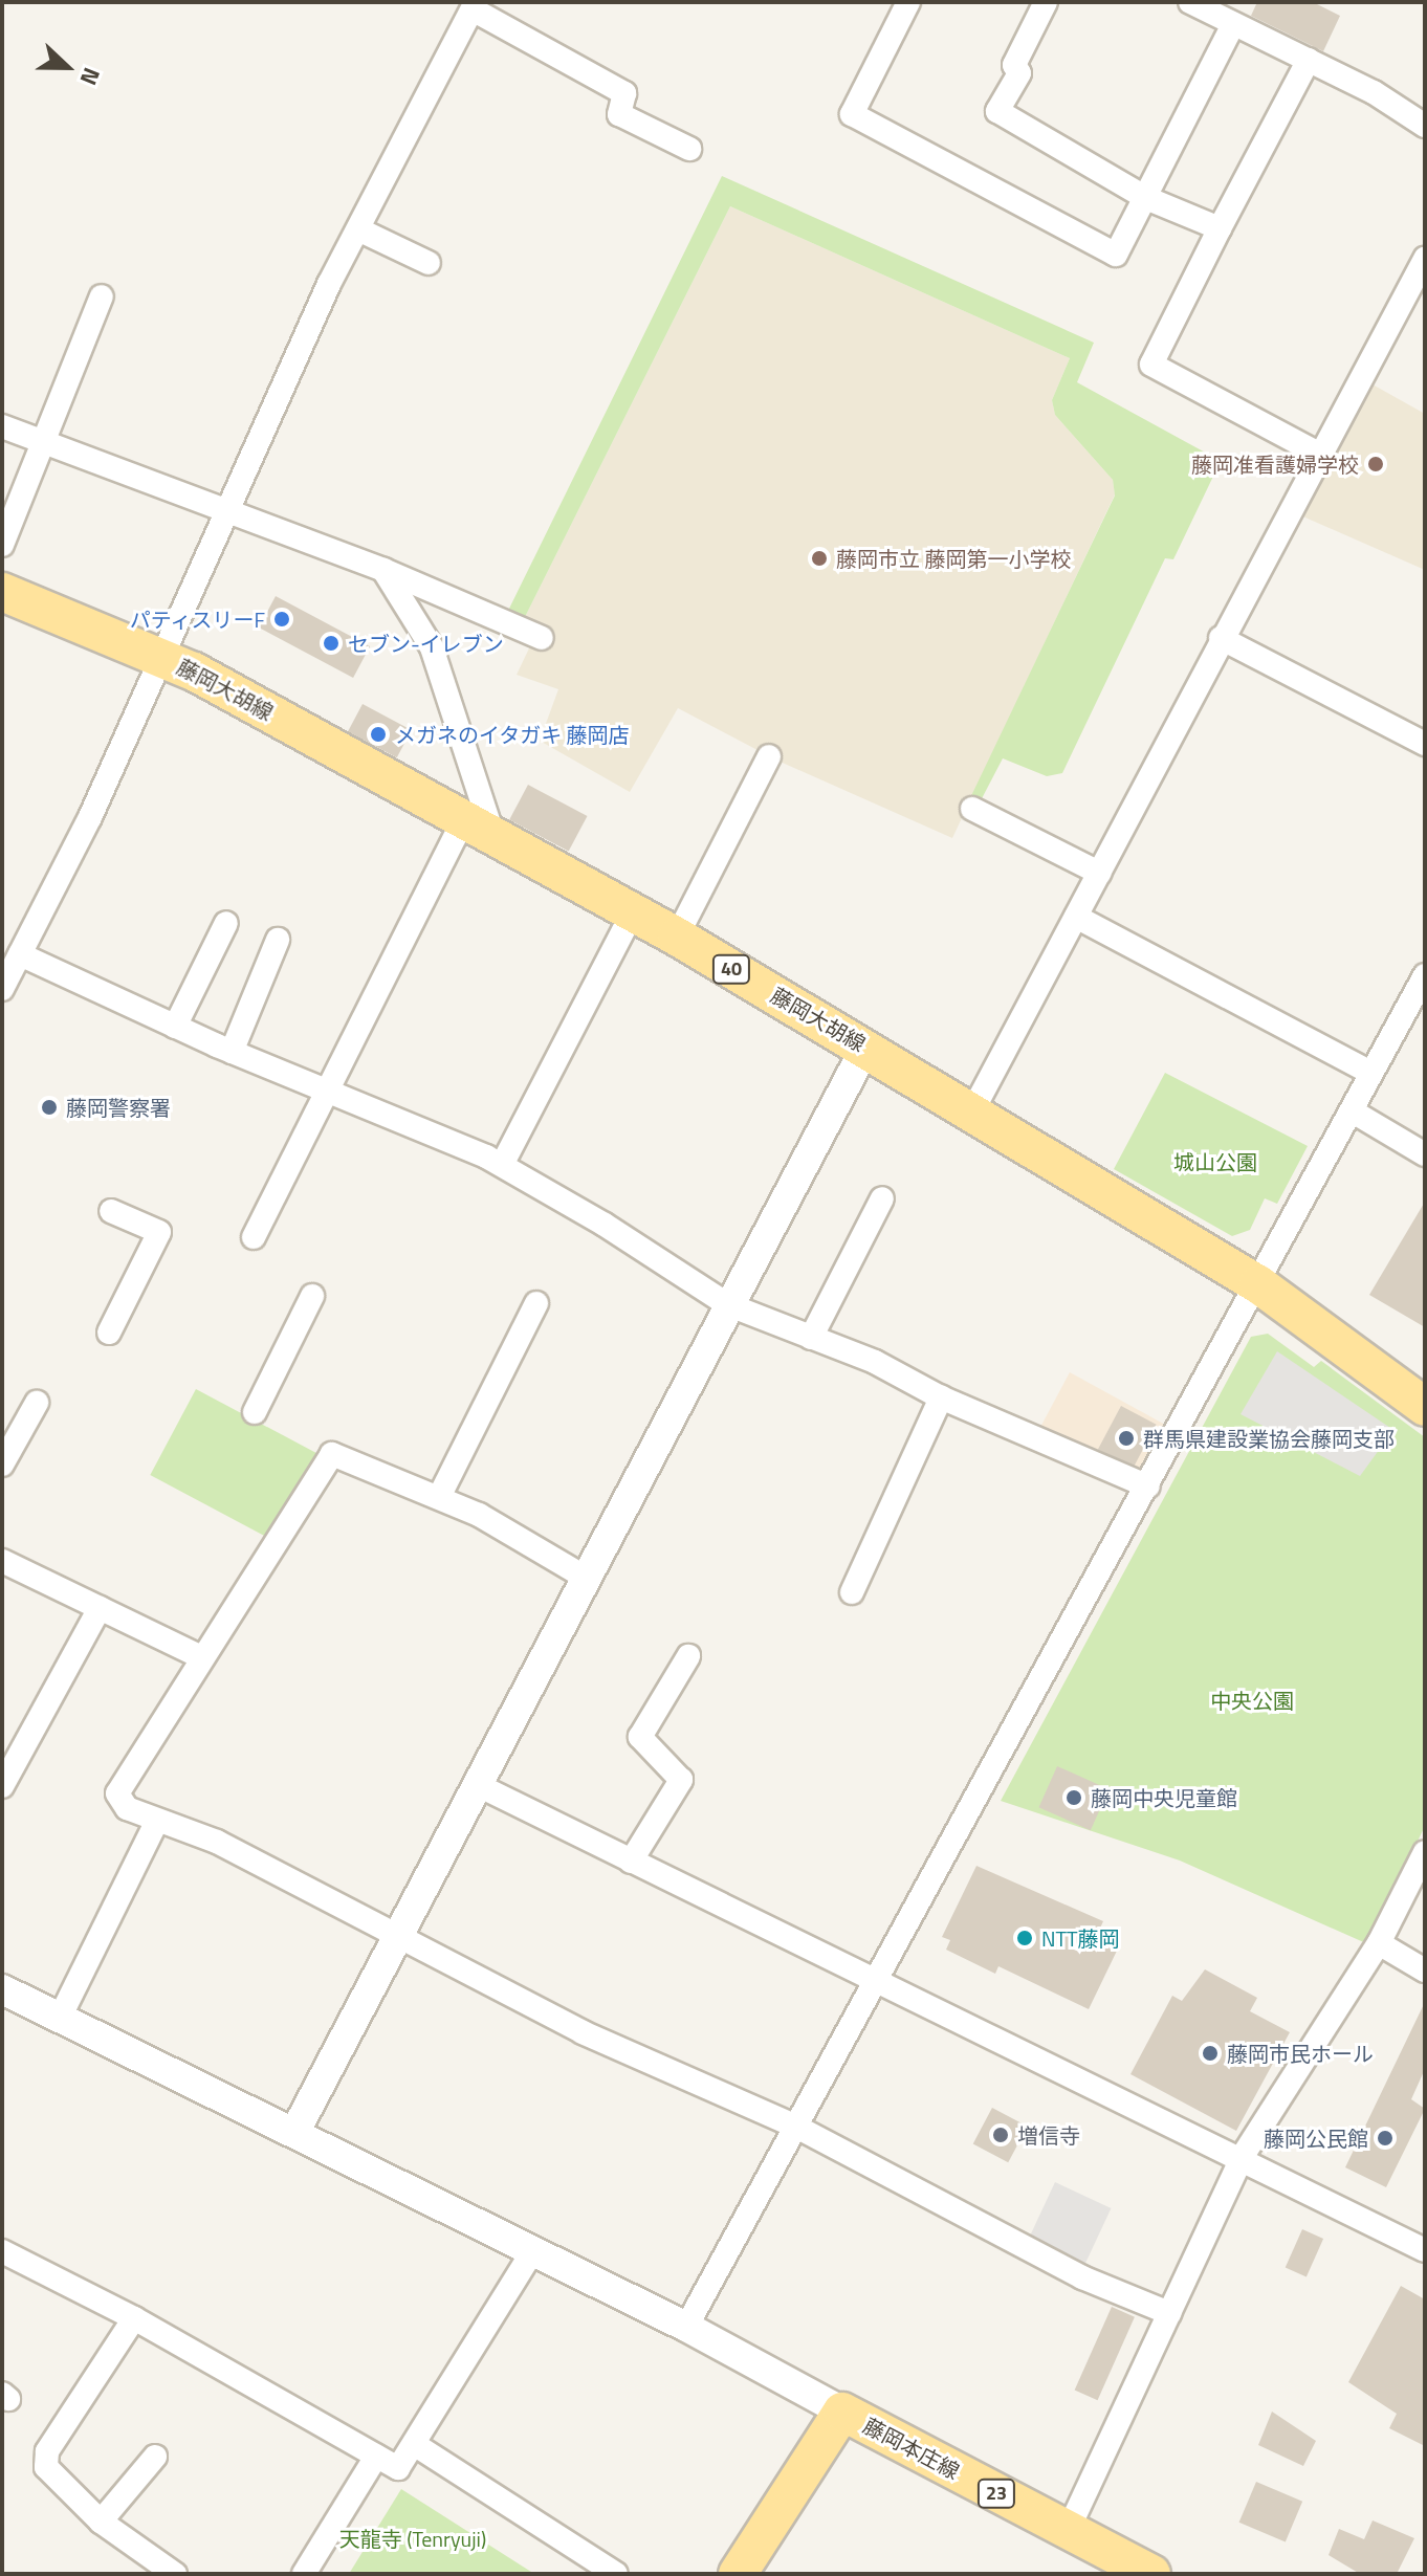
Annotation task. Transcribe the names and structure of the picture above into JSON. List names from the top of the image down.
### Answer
{
  "streets": {
    "main road": [
      "藤岡大胡線",
      "40",
      "藤岡本庄線",
      "23"
    ]
  },
  "parks": ["城山公園", "中央公園", "天龍寺 (Tenryuji)"],
  "places": [
    "藤岡准看護婦学校",
    "藤岡市立 藤岡第一小学校",
    "パティスリーF",
    "セブン-イレブン",
    "メガネのイタガキ 藤岡店",
    "藤岡警察署",
    "群馬県建設業協会藤岡支部",
    "藤岡中央児童館",
    "NTT藤岡",
    "藤岡市民ホール",
    "増信寺",
    "藤岡公民館"
  ],
  "north": "right"
}
